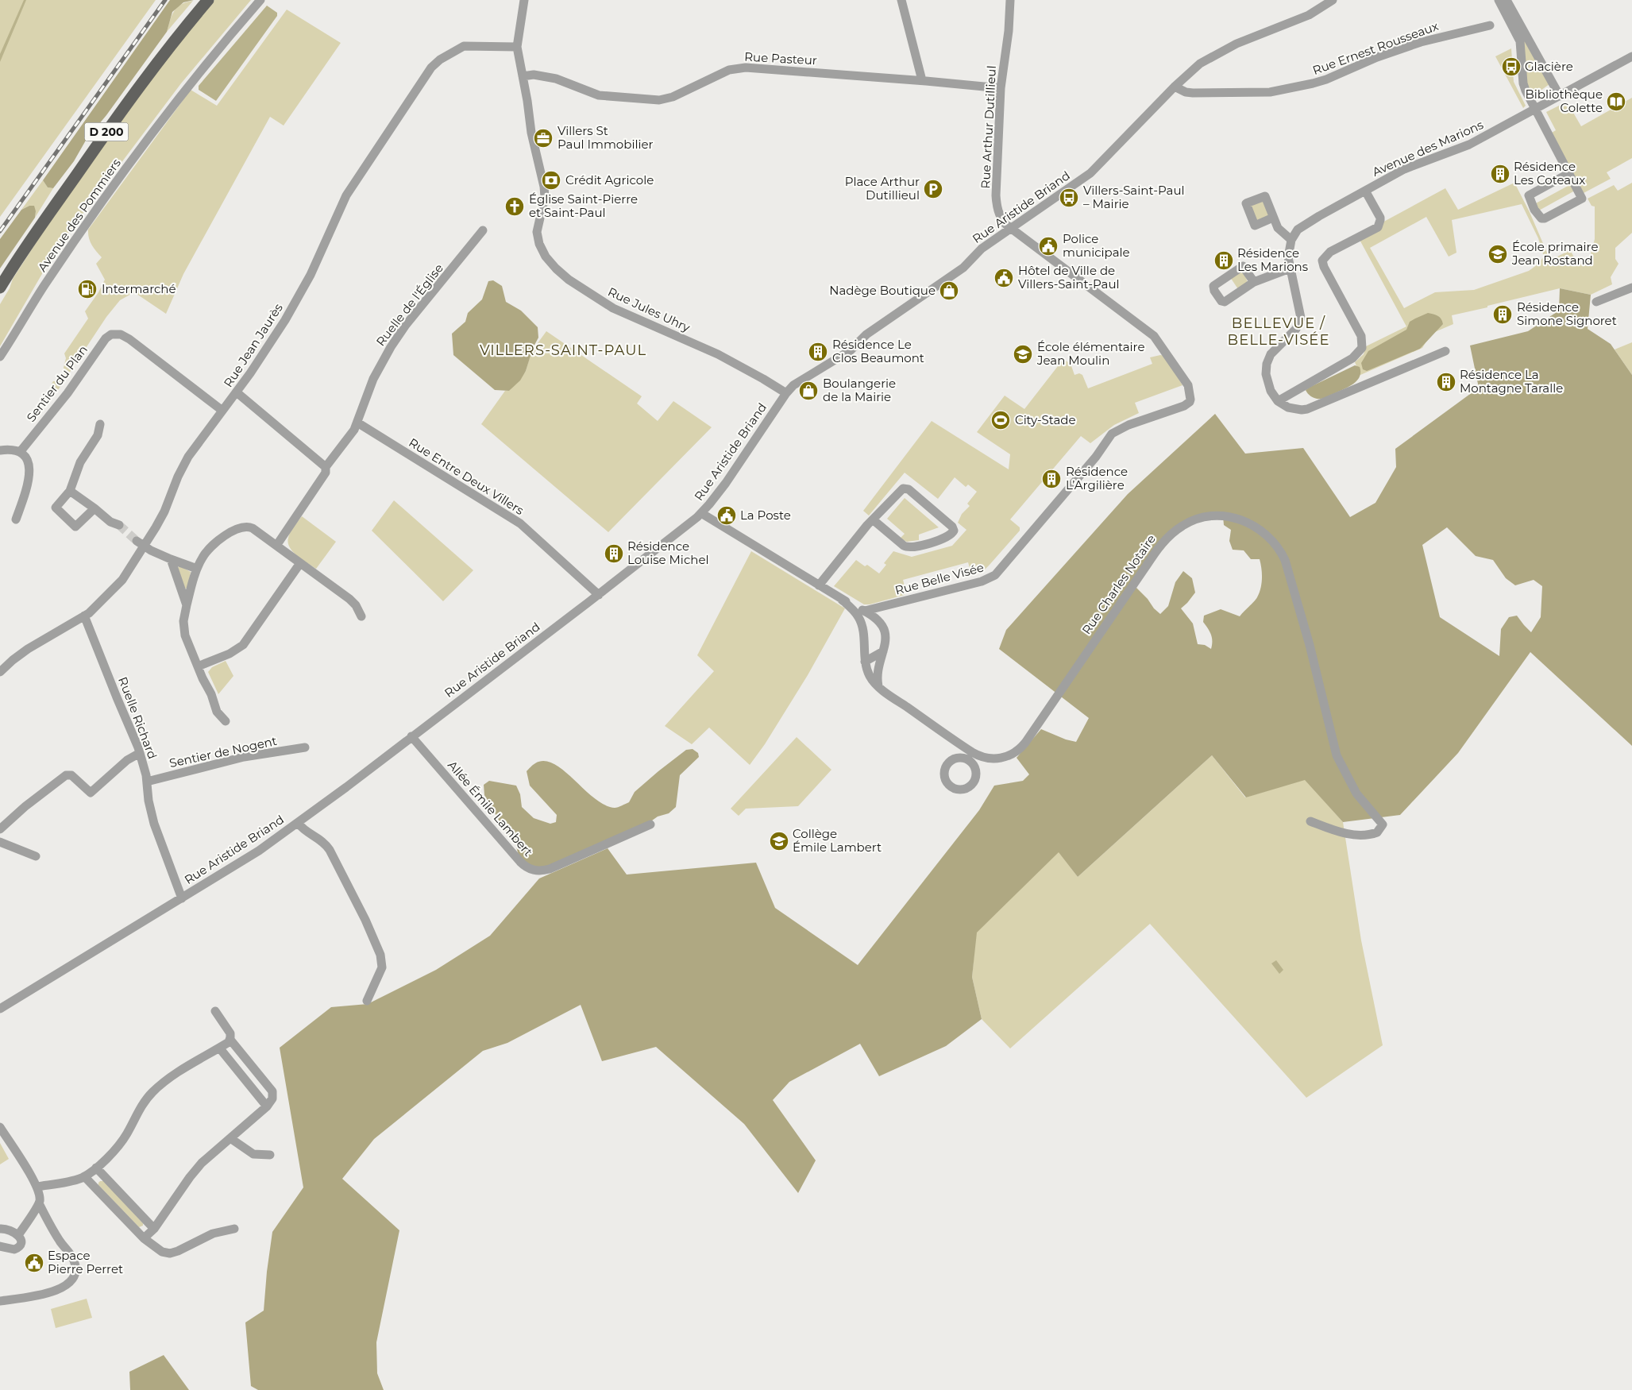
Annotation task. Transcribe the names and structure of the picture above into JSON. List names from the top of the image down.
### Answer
{
  "streets": {
    "main road": ["D 200"],
    "street": [
      "Rue Ernest Rousseaux",
      "Rue Pasteur",
      "Rue Arthur Dutillieul",
      "Avenue des Marions",
      "Rue Aristide Briand",
      "Avenue des Pommiers",
      "Ruelle de l'Église",
      "Rue Jules Uhry",
      "Rue Jean Jaurès",
      "Sentier du Plan",
      "Rue Entre Deux Villers",
      "Rue Belle Visée",
      "Rue Charles Notaire",
      "Ruelle Richard",
      "Sentier de Nogent",
      "Allée Émile Lambert"
    ]
  },
  "crossings": [
    ["Rue Ernest Rousseaux", "Rue Aristide Briand"],
    ["Rue Pasteur", "Rue Arthur Dutillieul"],
    ["Rue Pasteur", "Rue Jules Uhry"],
    ["Rue Arthur Dutillieul", "Rue Aristide Briand"],
    ["Rue Arthur Dutillieul", "Rue Belle Visée"],
    ["Rue Aristide Briand", "Rue Jules Uhry"],
    ["Rue Aristide Briand", "Rue Entre Deux Villers"],
    ["Rue Aristide Briand", "Rue Belle Visée"],
    ["Rue Aristide Briand", "Rue Charles Notaire"],
    ["Rue Aristide Briand", "Ruelle Richard"],
    ["Rue Aristide Briand", "Allée Émile Lambert"],
    ["Ruelle de l'Église", "Rue Entre Deux Villers"],
    ["Rue Jules Uhry", "Rue Jean Jaurès"],
    ["Rue Jean Jaurès", "Sentier du Plan"],
    ["Rue Jean Jaurès", "Ruelle Richard"],
    ["Rue Belle Visée", "Rue Charles Notaire"],
    ["Ruelle Richard", "Sentier de Nogent"]
  ],
  "districts": ["BELLEVUE / BELLE-VISÉE", "VILLERS-SAINT-PAUL"],
  "places": {
    "bus stop": ["Glacière", "Villers-Saint-Paul – Mairie"],
    "library": ["Bibliothèque Colette"],
    "office": ["Villers St Paul Immobilier"],
    "building": [
      "Résidence Les Coteaux",
      "Résidence Les Marions",
      "Résidence Simone Signoret",
      "Résidence Le Clos Beaumont",
      "Résidence La Montagne Taralle",
      "Résidence L’Argilière",
      "Résidence Louise Michel"
    ],
    "bank": ["Crédit Agricole"],
    "parking": ["Place Arthur Dutillieul"],
    "church": ["Église Saint-Pierre et Saint-Paul"],
    "public building": [
      "Police municipale",
      "Hôtel de Ville de Villers-Saint-Paul",
      "La Poste",
      "Espace Pierre Perret"
    ],
    "school or university": ["École primaire Jean Rostand", "École élémentaire Jean Moulin", "Collège Émile Lambert"],
    "fuel station": ["Intermarché"],
    "shop": ["Nadège Boutique", "Boulangerie de la Mairie"],
    "sports": ["City-Stade"]
  }
}
